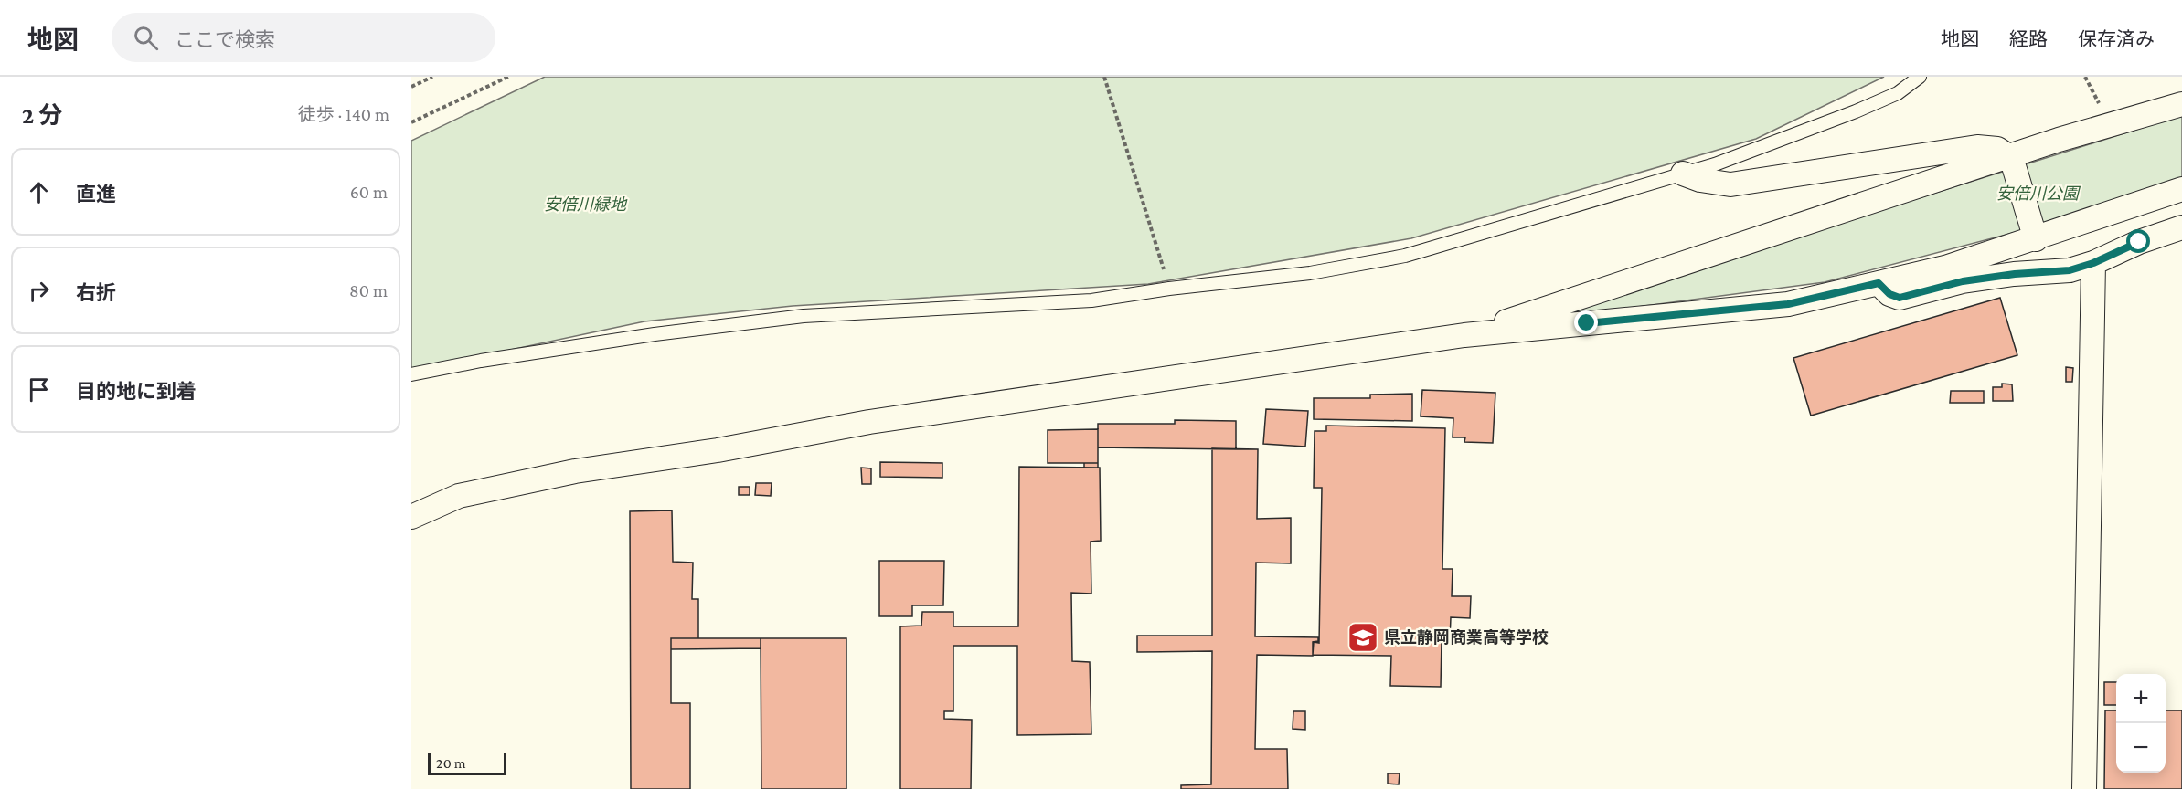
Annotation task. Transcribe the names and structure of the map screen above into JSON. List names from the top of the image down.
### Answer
{
  "parks": ["安倍川公園", "安倍川緑地"],
  "places": {
    "school or university": ["県立静岡商業高等学校"]
  },
  "scale_bar": "20 m",
  "page": {
    "header": "地図",
    "search": "ここで検索",
    "nav": ["地図", "経路", "保存済み"],
    "heading": ["2 分", "徒歩 · 140 m"],
    "list": [
      ["直進", "60 m"],
      ["右折", "80 m"],
      "目的地に到着"
    ],
    "map_buttons": ["+", "−"],
    "scale": "20 m"
  }
}
